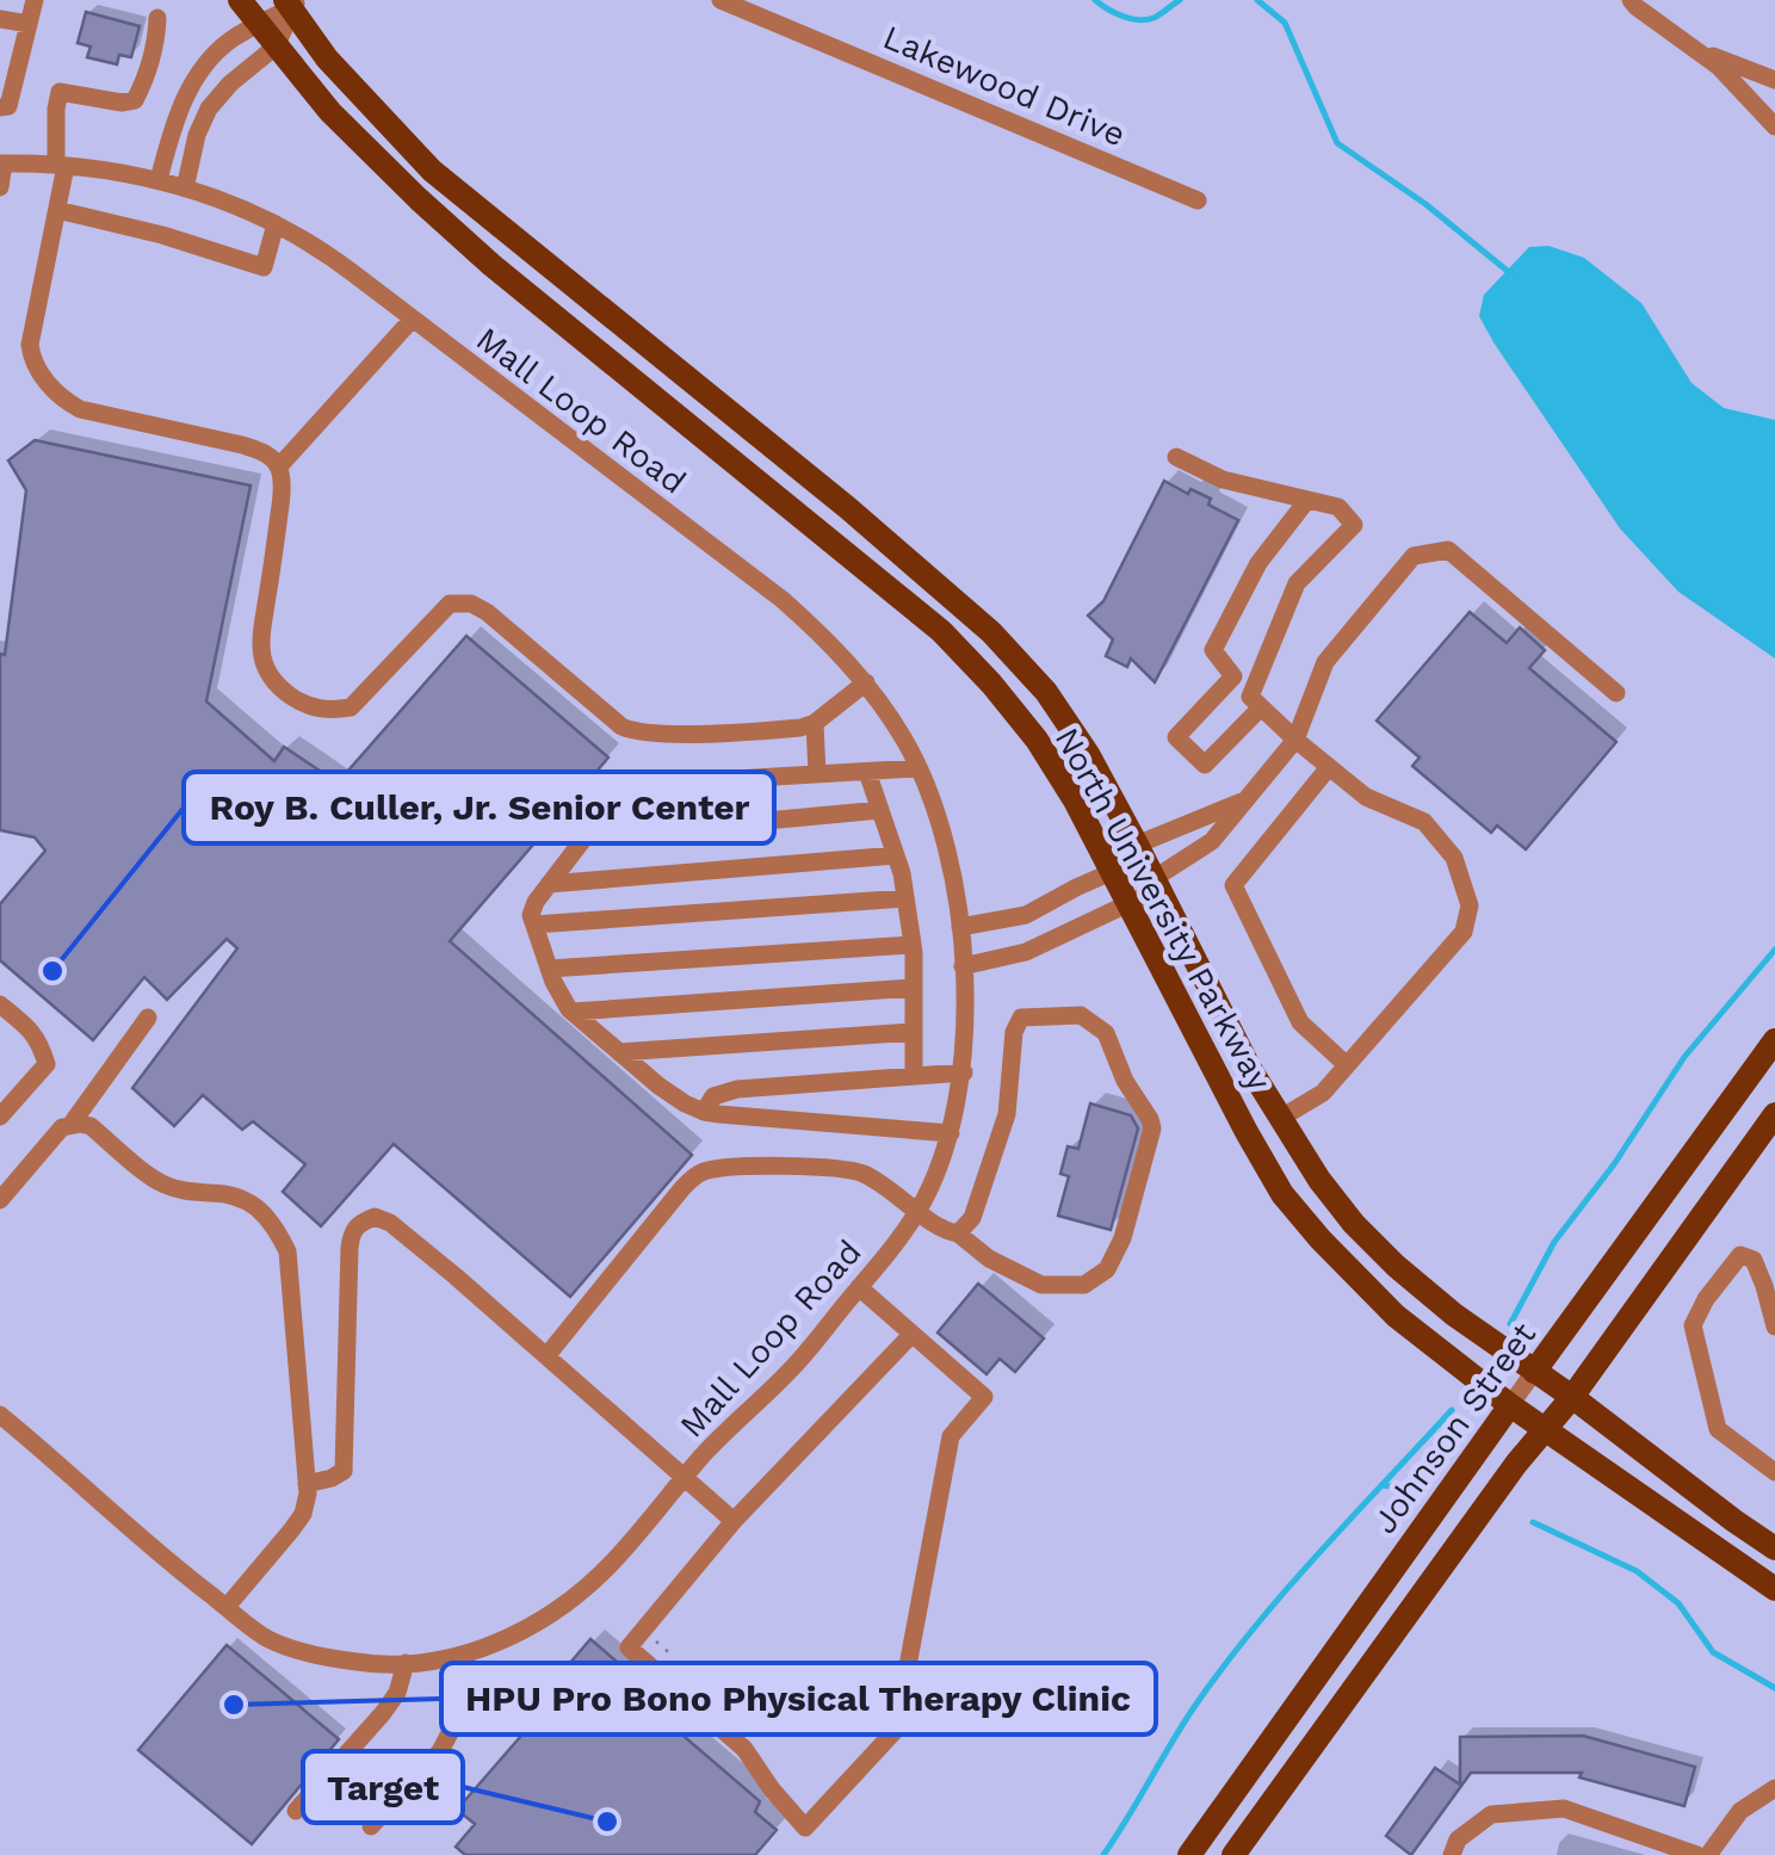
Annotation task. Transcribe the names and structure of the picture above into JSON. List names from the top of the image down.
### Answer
{
  "streets": {
    "main road": ["North University Parkway", "Johnson Street"],
    "street": ["Lakewood Drive", "Mall Loop Road"]
  },
  "crossings": [
    ["North University Parkway", "Johnson Street"]
  ],
  "places": ["Roy B. Culler, Jr. Senior Center", "HPU Pro Bono Physical Therapy Clinic", "Target"]
}
